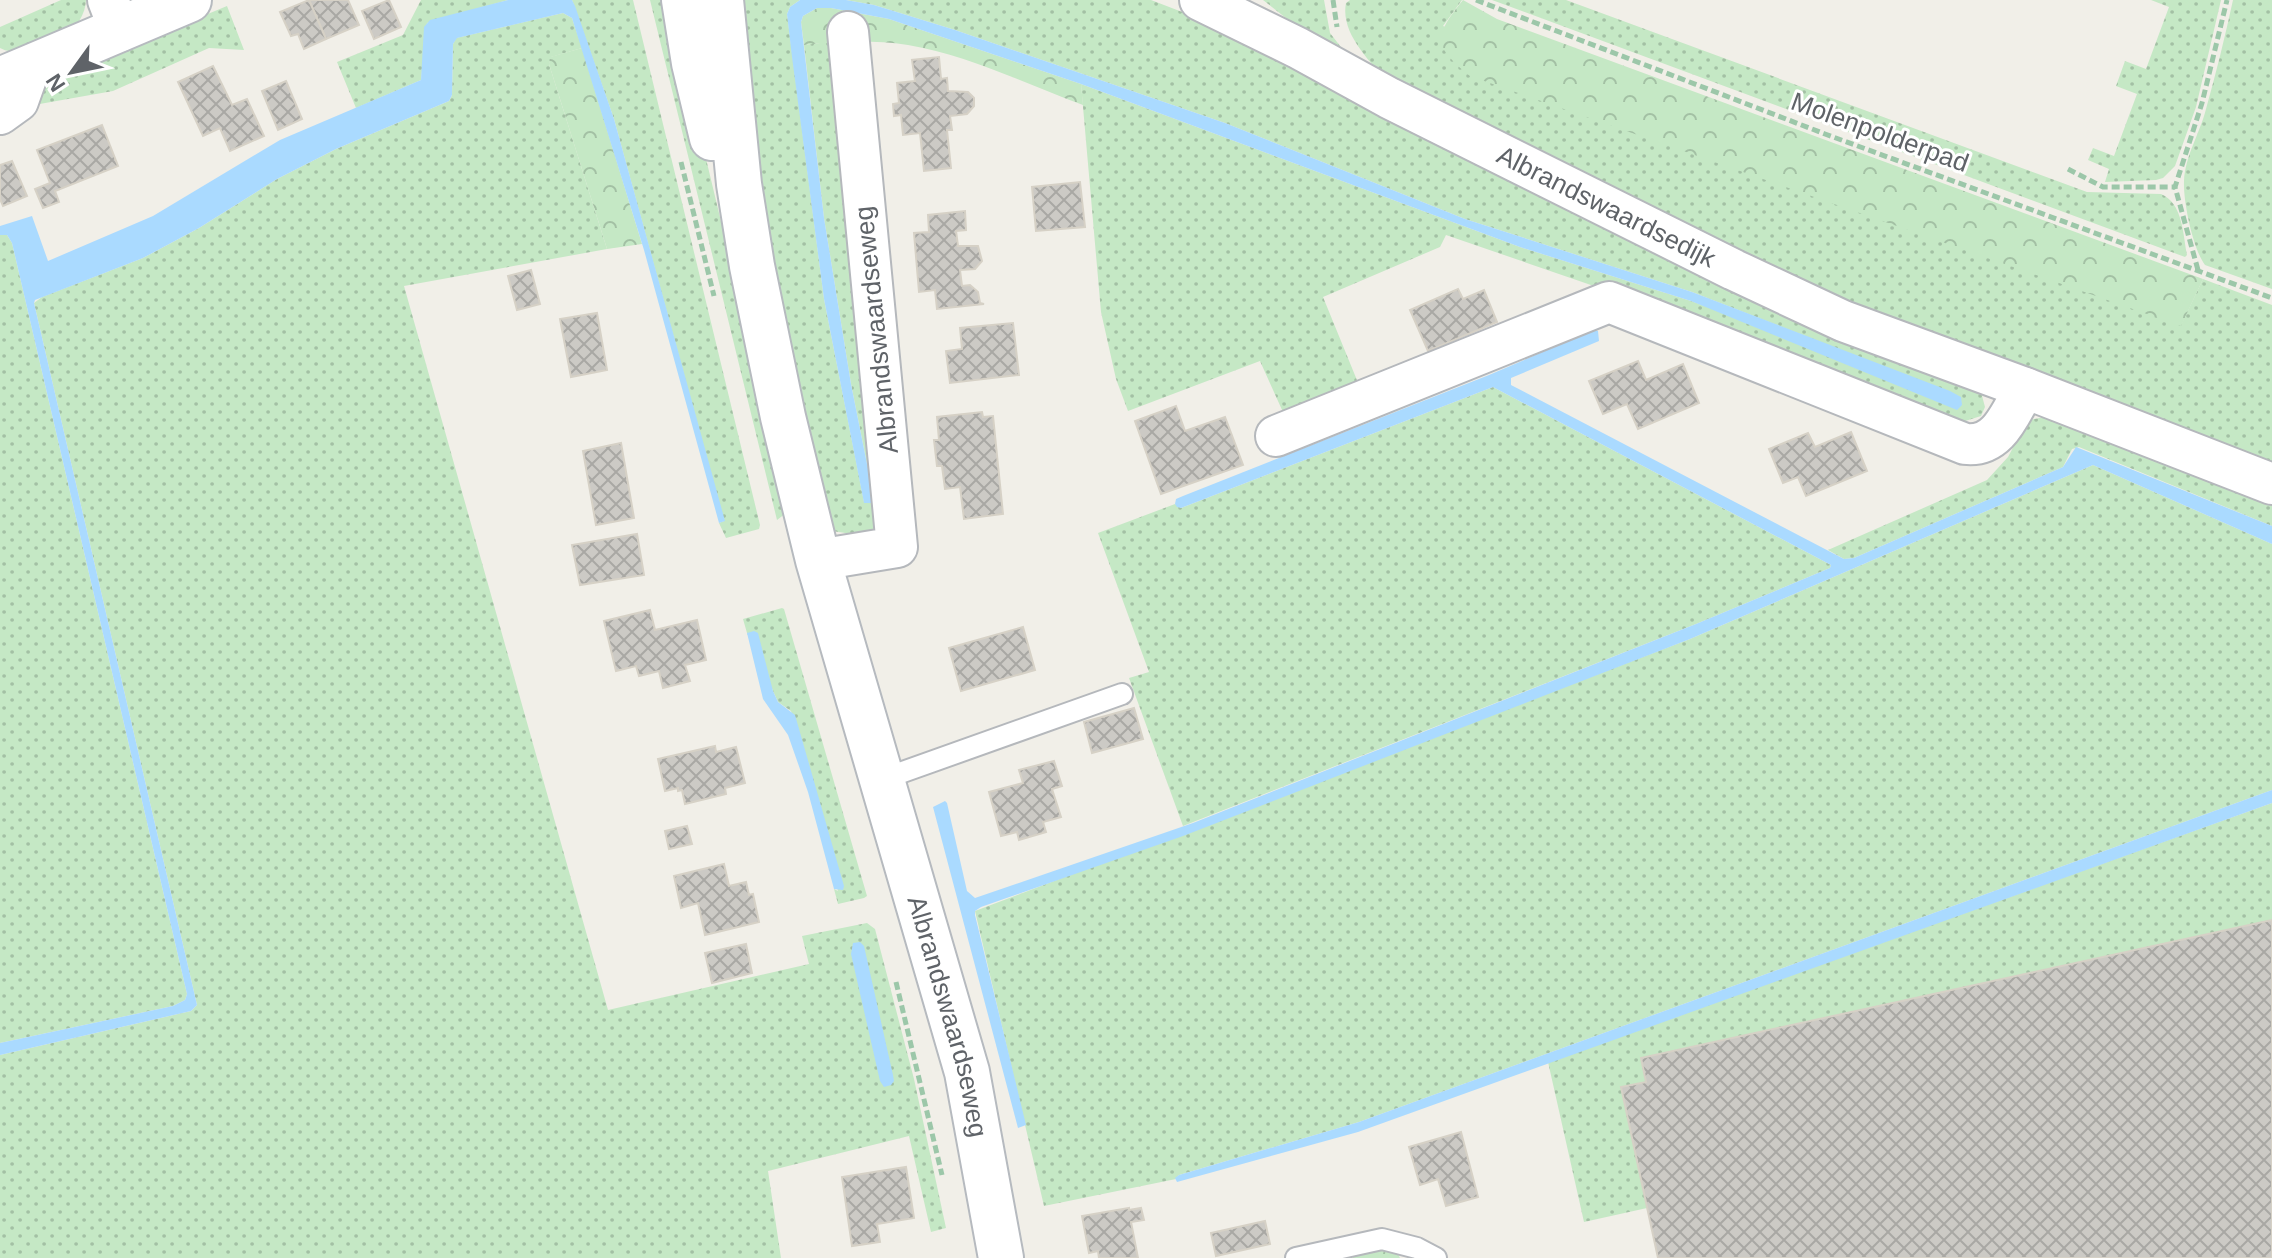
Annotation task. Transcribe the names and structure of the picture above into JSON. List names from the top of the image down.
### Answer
{
  "streets": {
    "street": ["Albrandswaardsedijk", "Albrandswaardseweg"],
    "path": ["Molenpolderpad"]
  },
  "north": "bottom left"
}
